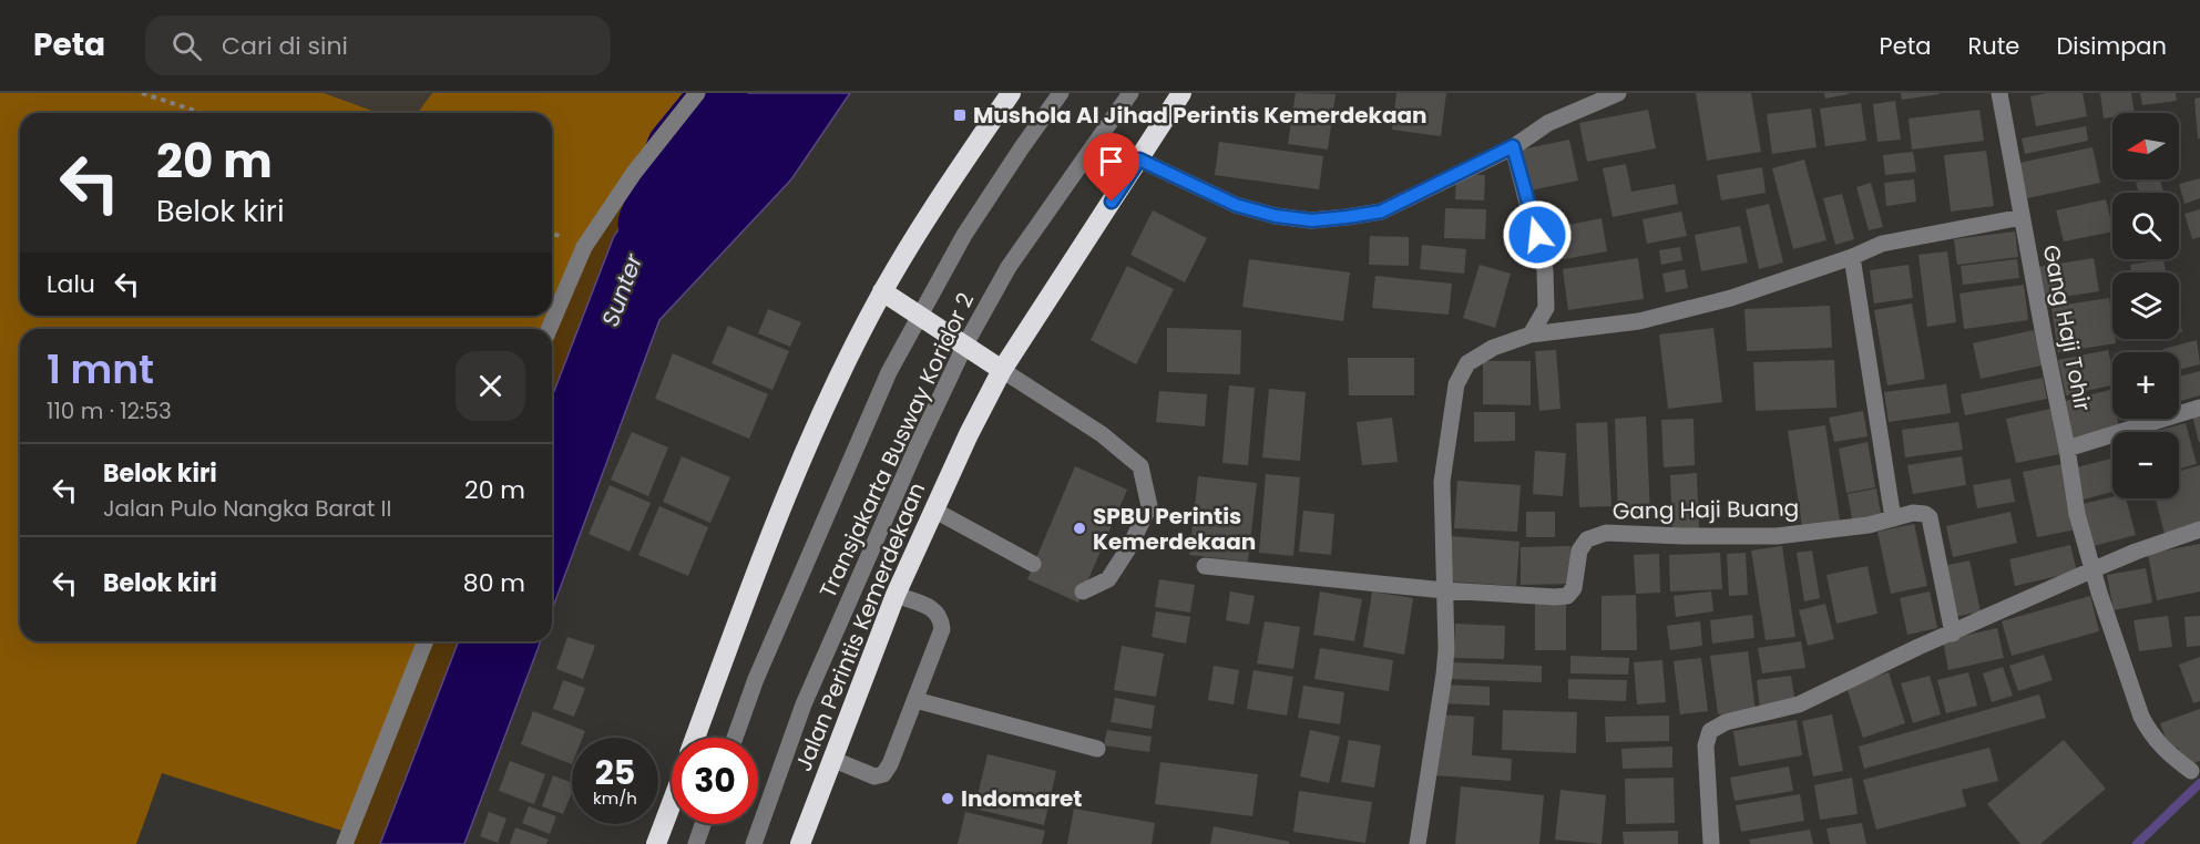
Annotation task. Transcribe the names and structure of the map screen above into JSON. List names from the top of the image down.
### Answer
{
  "streets": {
    "highway": ["Jalan Perintis Kemerdekaan"],
    "street": ["Gang Haji Tohir", "Transjakarta Busway Koridor 2", "Gang Haji Buang"]
  },
  "water": ["Sunter"],
  "places": {
    "transit": ["Mushola Al Jihad Perintis Kemerdekaan"],
    "other": ["SPBU Perintis Kemerdekaan", "Indomaret"]
  },
  "north": "left",
  "page": {
    "header": "Peta",
    "search": "Cari di sini",
    "nav": ["Peta", "Rute", "Disimpan"],
    "map_buttons": ["+", "−"],
    "turn": ["20 m", "Belok kiri"],
    "then": "Lalu",
    "heading": ["1 mnt", "110 m · 12:53"],
    "list": [
      {
        "name": "Belok kiri",
        "note": "Jalan Pulo Nangka Barat II",
        "value": "20 m"
      },
      {
        "name": "Belok kiri",
        "value": "80 m"
      }
    ],
    "speed": "25 km/h",
    "limit": "30"
  }
}
